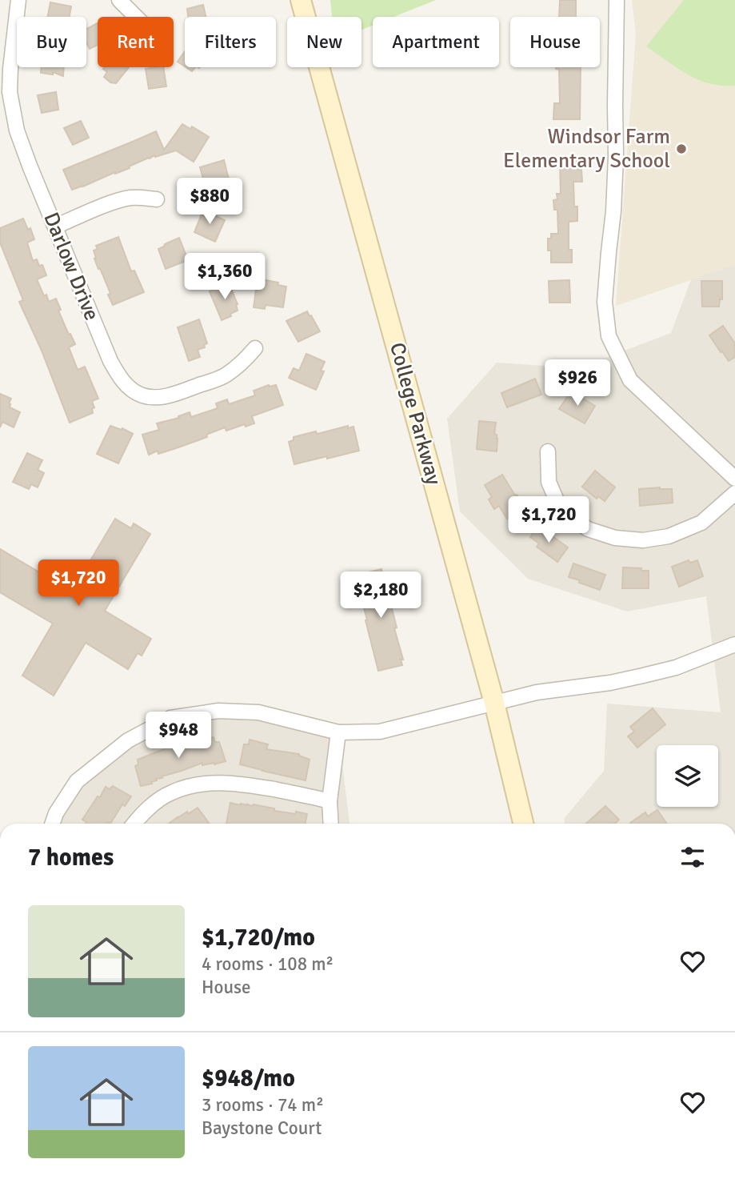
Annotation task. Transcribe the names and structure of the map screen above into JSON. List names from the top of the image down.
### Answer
{
  "streets": {
    "main road": ["College Parkway"],
    "street": ["Darlow Drive"]
  },
  "places": ["Windsor Farm Elementary School"],
  "page": {
    "chip": [
      "Buy",
      "Rent",
      "Filters",
      "New",
      "Apartment",
      "House"
    ],
    "price": [
      "$880",
      "$1,360",
      "$926",
      "$1,720",
      "$1,720",
      "$2,180",
      "$948"
    ],
    "heading": "7 homes",
    "list": [
      {
        "name": "$1,720/mo",
        "note": "4 rooms · 108 m² · House"
      },
      {
        "name": "$948/mo",
        "note": "3 rooms · 74 m² · Baystone Court"
      }
    ]
  }
}
